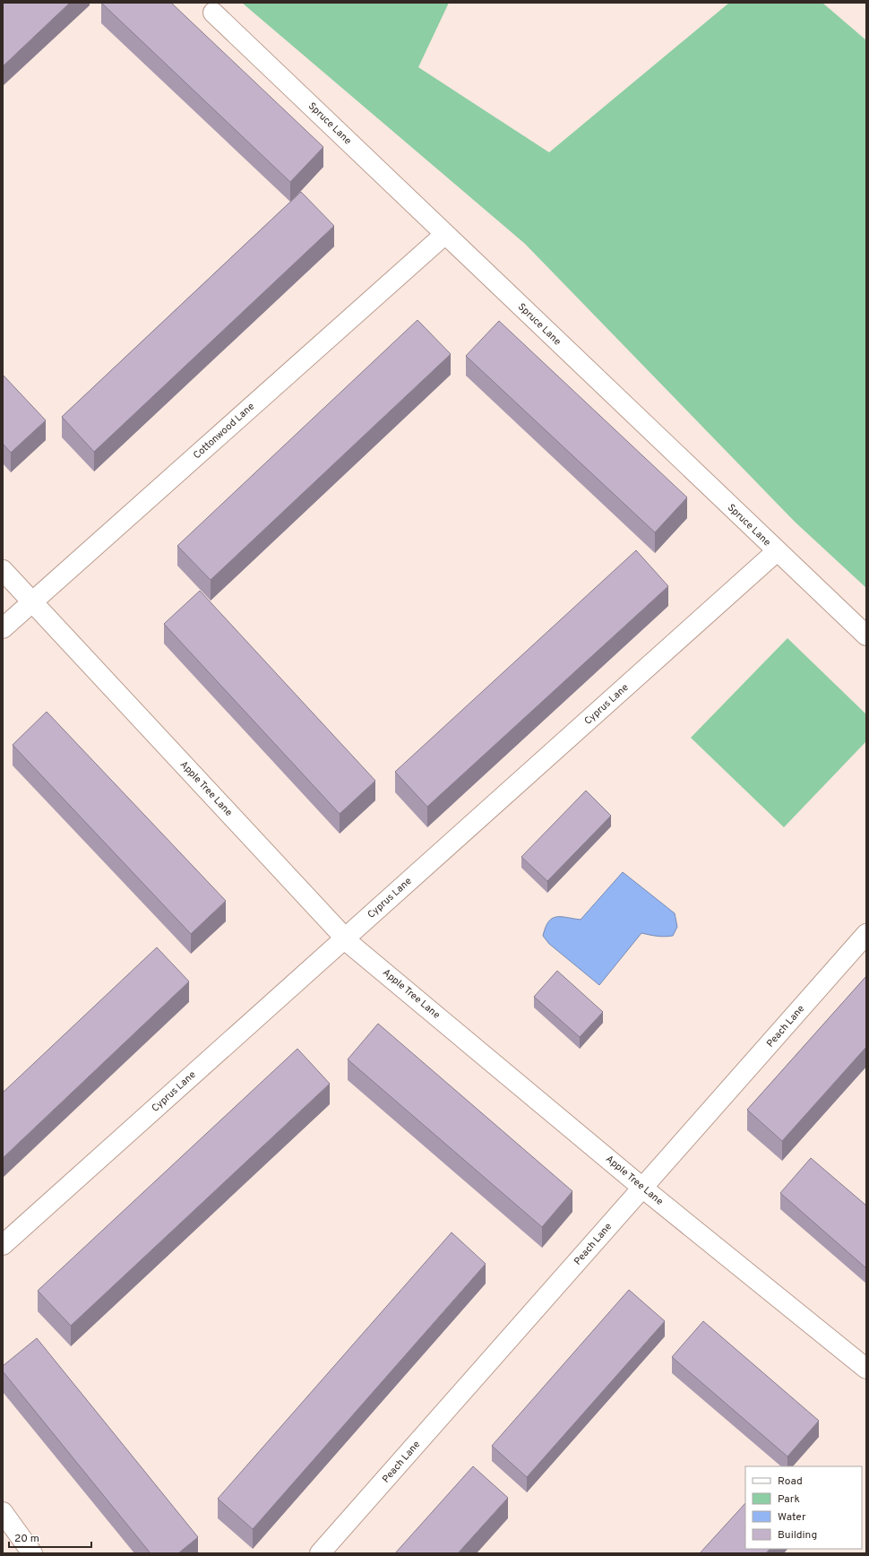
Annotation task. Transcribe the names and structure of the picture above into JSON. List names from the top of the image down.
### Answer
{
  "streets": {
    "street": [
      "Spruce Lane",
      "Cottonwood Lane",
      "Cyprus Lane",
      "Apple Tree Lane",
      "Peach Lane"
    ]
  },
  "crossings": [
    ["Spruce Lane", "Cottonwood Lane"],
    ["Spruce Lane", "Cyprus Lane"],
    ["Cottonwood Lane", "Apple Tree Lane"],
    ["Cyprus Lane", "Apple Tree Lane"],
    ["Apple Tree Lane", "Peach Lane"]
  ],
  "legend": [
    "Road",
    "Park",
    "Water",
    "Building"
  ],
  "scale_bar": "20 m"
}
